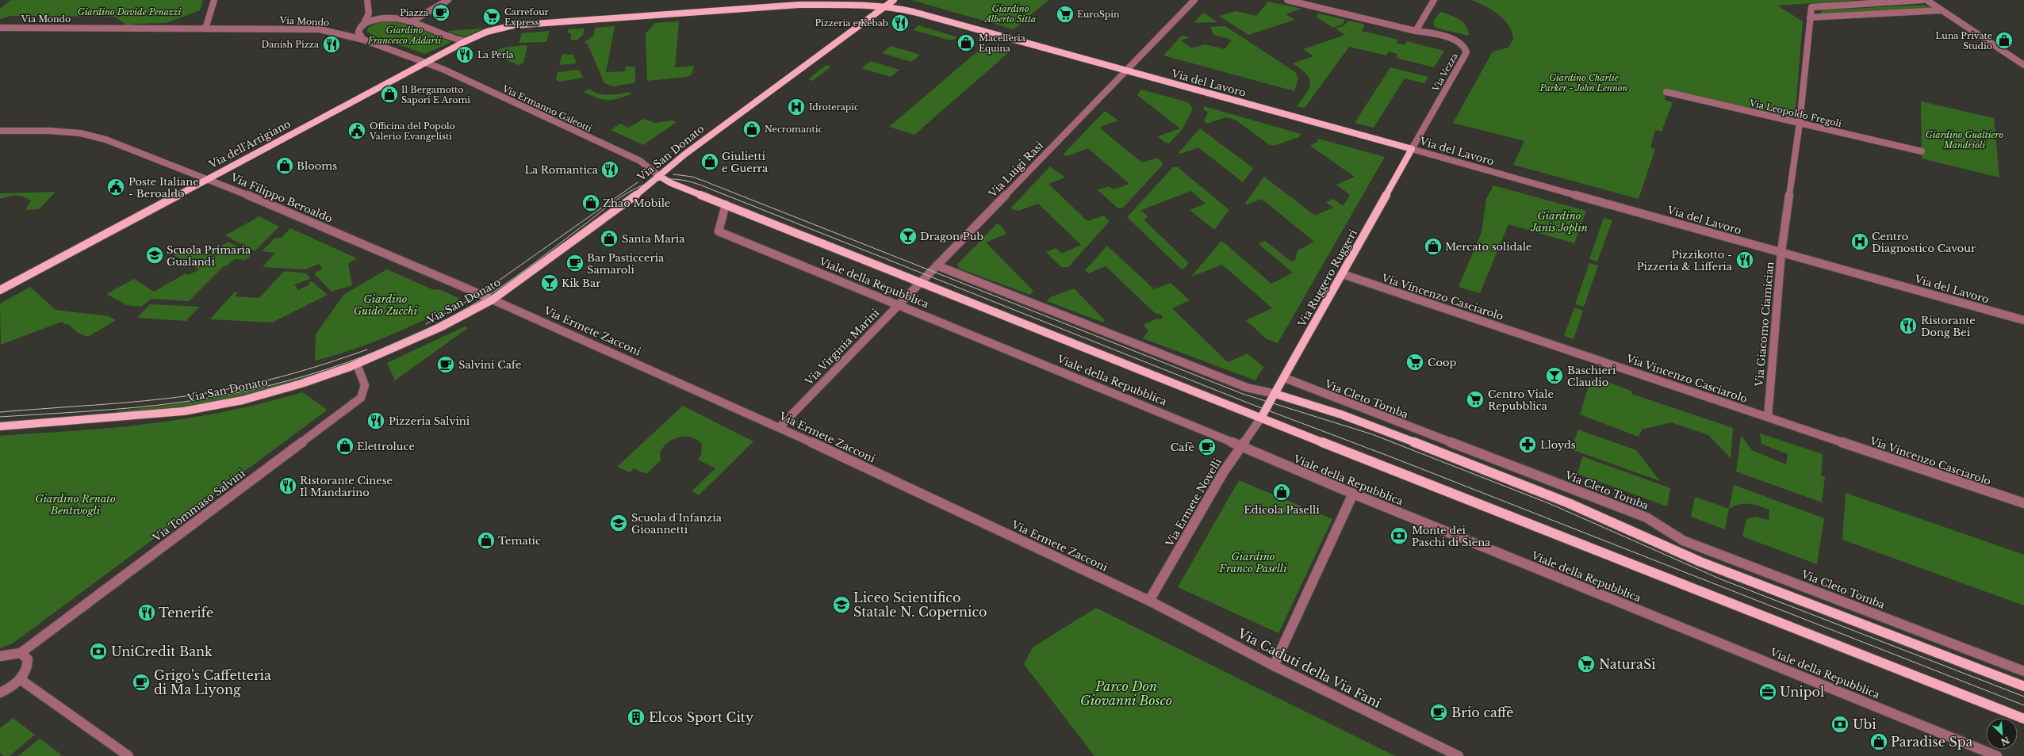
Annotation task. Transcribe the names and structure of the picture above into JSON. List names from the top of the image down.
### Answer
{
  "streets": {
    "main road": [
      "Via del Lavoro",
      "Via dell'Artigiano",
      "Via San Donato",
      "Via Ruggero Ruggeri",
      "Viale della Repubblica"
    ],
    "street": [
      "Via Mondo",
      "Via Vezza",
      "Via Ermanno Galeotti",
      "Via Leopoldo Fregoli",
      "Via Luigi Rasi",
      "Via Filippo Beroaldo",
      "Via Vincenzo Casciarolo",
      "Via Giacomo Ciamician",
      "Via Ermete Zacconi",
      "Via Virginia Marini",
      "Via Cleto Tomba",
      "Via Ermete Novelli",
      "Via Tommaso Salvini",
      "Via Caduti della Via Fani"
    ]
  },
  "crossings": [
    ["Via Mondo", "Via Ermanno Galeotti"],
    ["Via Mondo", "Via dell'Artigiano"],
    ["Via Vezza", "Via del Lavoro"],
    ["Via Vezza", "Via Ruggero Ruggeri"],
    ["Via del Lavoro", "Via dell'Artigiano"],
    ["Via del Lavoro", "Via San Donato"],
    ["Via del Lavoro", "Via Luigi Rasi"],
    ["Via del Lavoro", "Via Ruggero Ruggeri"],
    ["Via del Lavoro", "Via Giacomo Ciamician"],
    ["Via Ermanno Galeotti", "Via dell'Artigiano"],
    ["Via Ermanno Galeotti", "Via San Donato"],
    ["Via Ermanno Galeotti", "Viale della Repubblica"],
    ["Via Leopoldo Fregoli", "Via Giacomo Ciamician"],
    ["Via dell'Artigiano", "Via Filippo Beroaldo"],
    ["Via San Donato", "Via Filippo Beroaldo"],
    ["Via San Donato", "Viale della Repubblica"],
    ["Via San Donato", "Via Ermete Zacconi"],
    ["Via San Donato", "Via Tommaso Salvini"],
    ["Via Luigi Rasi", "Viale della Repubblica"],
    ["Via Luigi Rasi", "Via Virginia Marini"],
    ["Via Filippo Beroaldo", "Via Ermete Zacconi"],
    ["Via Ruggero Ruggeri", "Viale della Repubblica"],
    ["Via Ruggero Ruggeri", "Via Vincenzo Casciarolo"],
    ["Via Ruggero Ruggeri", "Via Cleto Tomba"],
    ["Via Ruggero Ruggeri", "Via Ermete Novelli"],
    ["Viale della Repubblica", "Via Virginia Marini"],
    ["Viale della Repubblica", "Via Ermete Novelli"],
    ["Via Vincenzo Casciarolo", "Via Giacomo Ciamician"],
    ["Via Ermete Zacconi", "Via Virginia Marini"],
    ["Via Ermete Zacconi", "Via Ermete Novelli"],
    ["Via Ermete Zacconi", "Via Caduti della Via Fani"],
    ["Via Ermete Novelli", "Via Caduti della Via Fani"]
  ],
  "parks": [
    "Giardino Alberto Sitta",
    "Giardino Davide Penazzi",
    "Giardino Francesco Addarii",
    "Giardino Charlie Parker - John Lennon",
    "Giardino Gualtiero Mandrioli",
    "Giardino Janis Joplin",
    "Giardino Guido Zucchi",
    "Giardino Renato Bentivogli",
    "Giardino Franco Paselli",
    "Parco Don Giovanni Bosco"
  ],
  "places": {
    "cafe": [
      "Piazza",
      "Bar Pasticceria Samaroli",
      "Salvini Cafe",
      "Cafè",
      "Grigo’s Caffetteria di Ma Liyong",
      "Brio caffè"
    ],
    "supermarket": [
      "EuroSpin",
      "Carrefour Express",
      "Coop",
      "Centro Viale Repubblica",
      "NaturaSì"
    ],
    "restaurant": [
      "Pizzeria e Kebab",
      "Danish Pizza",
      "La Perla",
      "La Romantica",
      "Pizzikotto - Pizzeria & Lifferia",
      "Ristorante Dong Bei",
      "Pizzeria Salvini",
      "Ristorante Cinese Il Mandarino",
      "Tenerife"
    ],
    "shop": [
      "Luna Private Studio",
      "Macelleria Equina",
      "Il Bergamotto Sapori E Aromi",
      "Necromantic",
      "Giulietti e Guerra",
      "Blooms",
      "Zhao Mobile",
      "Santa Maria",
      "Mercato solidale",
      "Elettroluce",
      "Edicola Paselli",
      "Tematic",
      "Paradise Spa"
    ],
    "hospital": ["Idroterapic", "Centro Diagnostico Cavour"],
    "public building": ["Officina del Popolo Valerio Evangelisti", "Poste Italiane - Beroaldo"],
    "bar": ["Dragon Pub", "Kik Bar", "Baschieri Claudio"],
    "school or university": ["Scuola Primaria Gualandi", "Scuola d'Infanzia Gioannetti", "Liceo Scientifico Statale N. Copernico"],
    "pharmacy": ["Lloyds"],
    "bank": ["Monte dei Paschi di Siena", "UniCredit Bank", "Ubi"],
    "office": ["Unipol"],
    "building": ["Elcos Sport City"]
  },
  "north": "bottom right"
}
